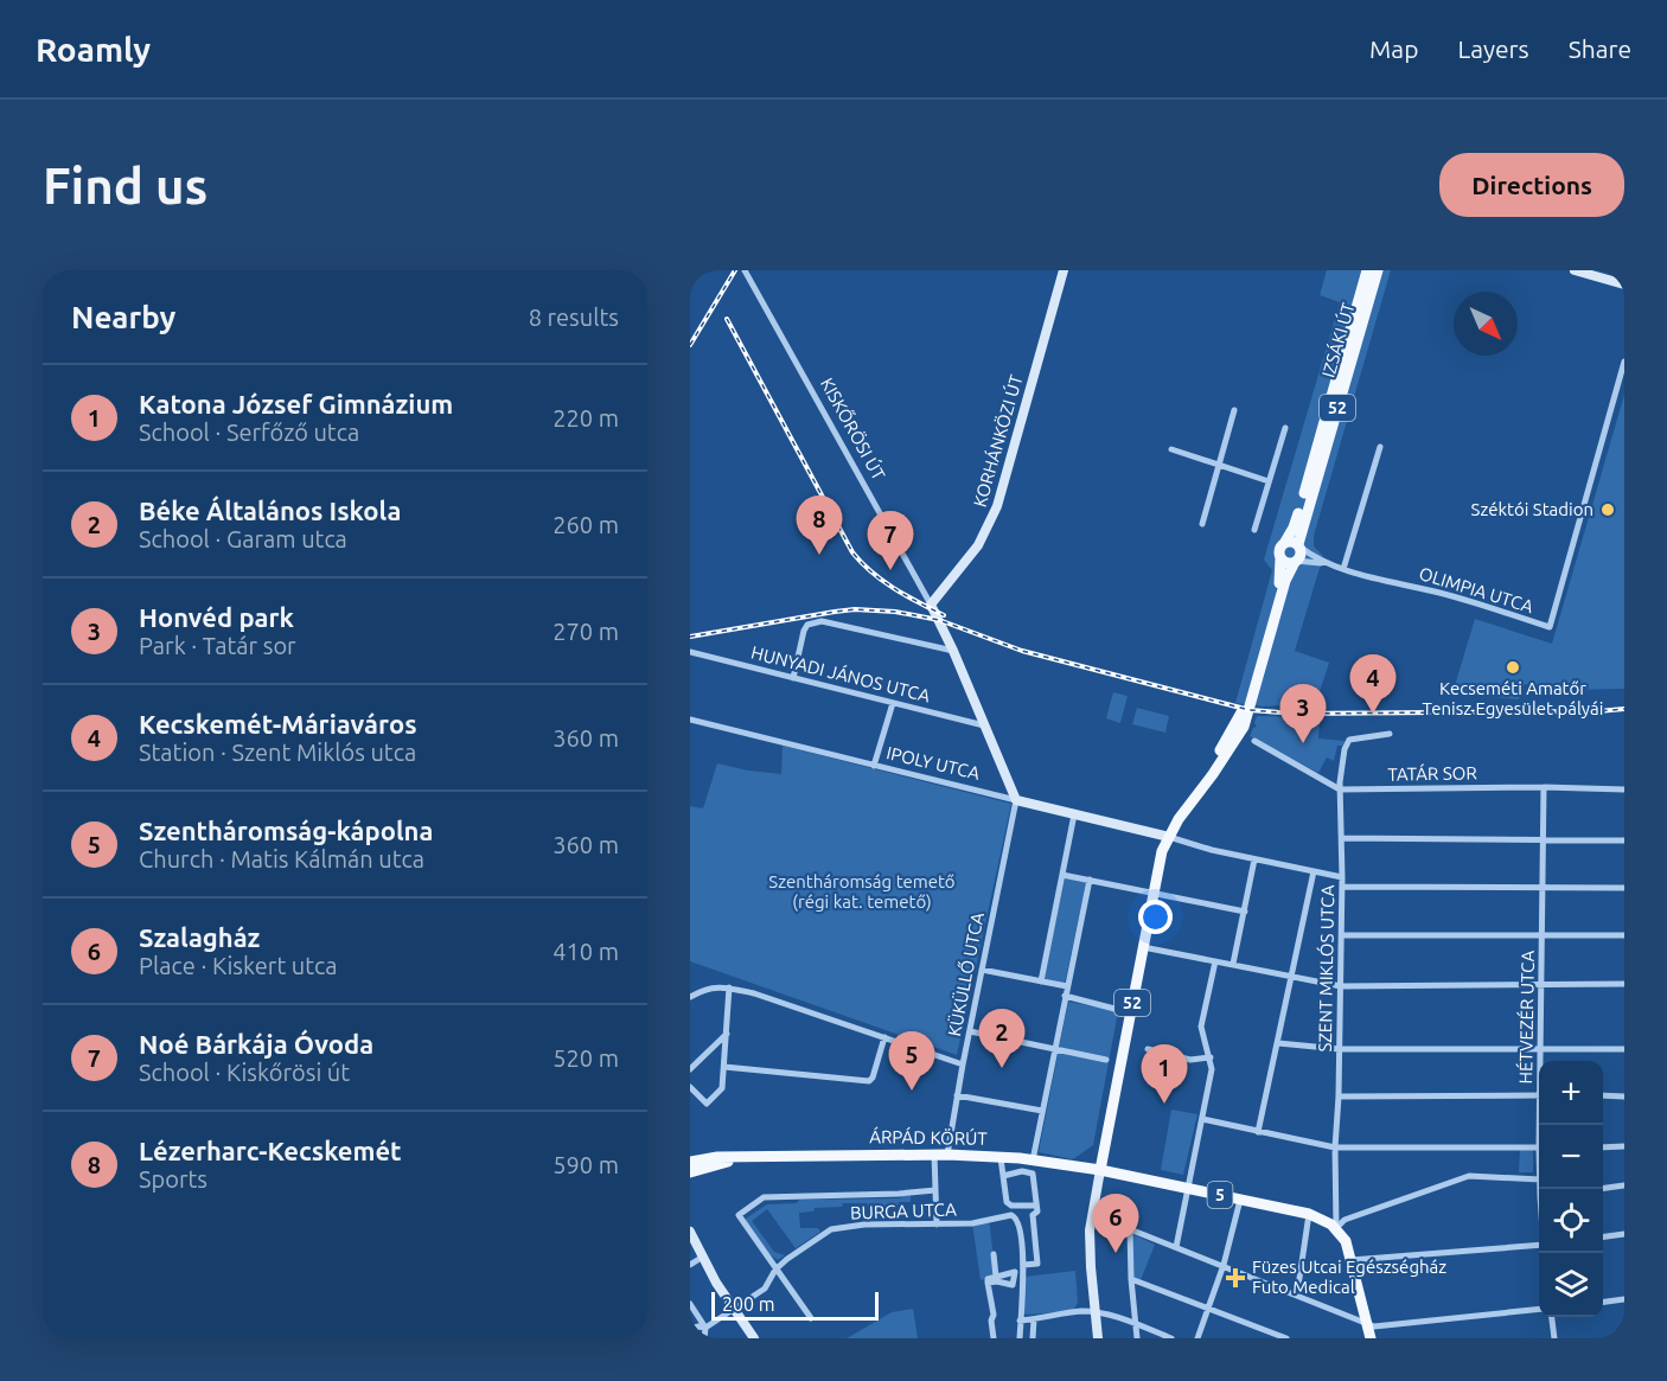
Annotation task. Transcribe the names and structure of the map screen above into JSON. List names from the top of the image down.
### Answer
{
  "streets": {
    "main road": [
      "IZSÁKI ÚT",
      "52",
      "ÁRPÁD KÖRÚT",
      "5"
    ],
    "street": [
      "KISKŐRÖSI ÚT",
      "KORHÁNKÖZI ÚT",
      "OLIMPIA UTCA",
      "HUNYADI JÁNOS UTCA",
      "IPOLY UTCA",
      "TATÁR SOR",
      "SZENT MIKLÓS UTCA",
      "KÜKÜLLŐ UTCA",
      "HÉTVEZÉR UTCA",
      "BURGA UTCA"
    ]
  },
  "crossings": [
    ["IZSÁKI ÚT", "52"],
    ["IZSÁKI ÚT", "OLIMPIA UTCA"],
    ["52", "OLIMPIA UTCA"],
    ["52", "IPOLY UTCA"],
    ["52", "ÁRPÁD KÖRÚT"],
    ["52", "5"],
    ["KISKŐRÖSI ÚT", "KORHÁNKÖZI ÚT"],
    ["KISKŐRÖSI ÚT", "HUNYADI JÁNOS UTCA"],
    ["KISKŐRÖSI ÚT", "IPOLY UTCA"],
    ["KISKŐRÖSI ÚT", "KÜKÜLLŐ UTCA"],
    ["IPOLY UTCA", "KÜKÜLLŐ UTCA"],
    ["TATÁR SOR", "SZENT MIKLÓS UTCA"],
    ["TATÁR SOR", "HÉTVEZÉR UTCA"],
    ["SZENT MIKLÓS UTCA", "5"],
    ["KÜKÜLLŐ UTCA", "ÁRPÁD KÖRÚT"],
    ["ÁRPÁD KÖRÚT", "5"]
  ],
  "parks": ["Szentháromság temető (régi kat. temető)"],
  "places": {
    "other": ["Széktói Stadion", "Kecseméti Amatőr Tenisz Egyesület pályái"],
    "health": ["Füzes Utcai Egészségház Futo Medical"]
  },
  "scale_bar": "200 m",
  "north": "bottom right",
  "page": {
    "header": "Roamly",
    "nav": ["Map", "Layers", "Share"],
    "buttons": "Directions",
    "title": "Find us",
    "heading": ["Nearby", "8 results"],
    "list": [
      {
        "mark": "1",
        "name": "Katona József Gimnázium",
        "note": "School · Serfőző utca",
        "value": "220 m"
      },
      {
        "mark": "2",
        "name": "Béke Általános Iskola",
        "note": "School · Garam utca",
        "value": "260 m"
      },
      {
        "mark": "3",
        "name": "Honvéd park",
        "note": "Park · Tatár sor",
        "value": "270 m"
      },
      {
        "mark": "4",
        "name": "Kecskemét-Máriaváros",
        "note": "Station · Szent Miklós utca",
        "value": "360 m"
      },
      {
        "mark": "5",
        "name": "Szentháromság-kápolna",
        "note": "Church · Matis Kálmán utca",
        "value": "360 m"
      },
      {
        "mark": "6",
        "name": "Szalagház",
        "note": "Place · Kiskert utca",
        "value": "410 m"
      },
      {
        "mark": "7",
        "name": "Noé Bárkája Óvoda",
        "note": "School · Kiskőrösi út",
        "value": "520 m"
      },
      {
        "mark": "8",
        "name": "Lézerharc-Kecskemét",
        "note": "Sports",
        "value": "590 m"
      }
    ],
    "pins": [
      "8",
      "7",
      "4",
      "3",
      "2",
      "5",
      "1",
      "6"
    ],
    "map_buttons": ["+", "−"],
    "scale": "200 m"
  }
}
